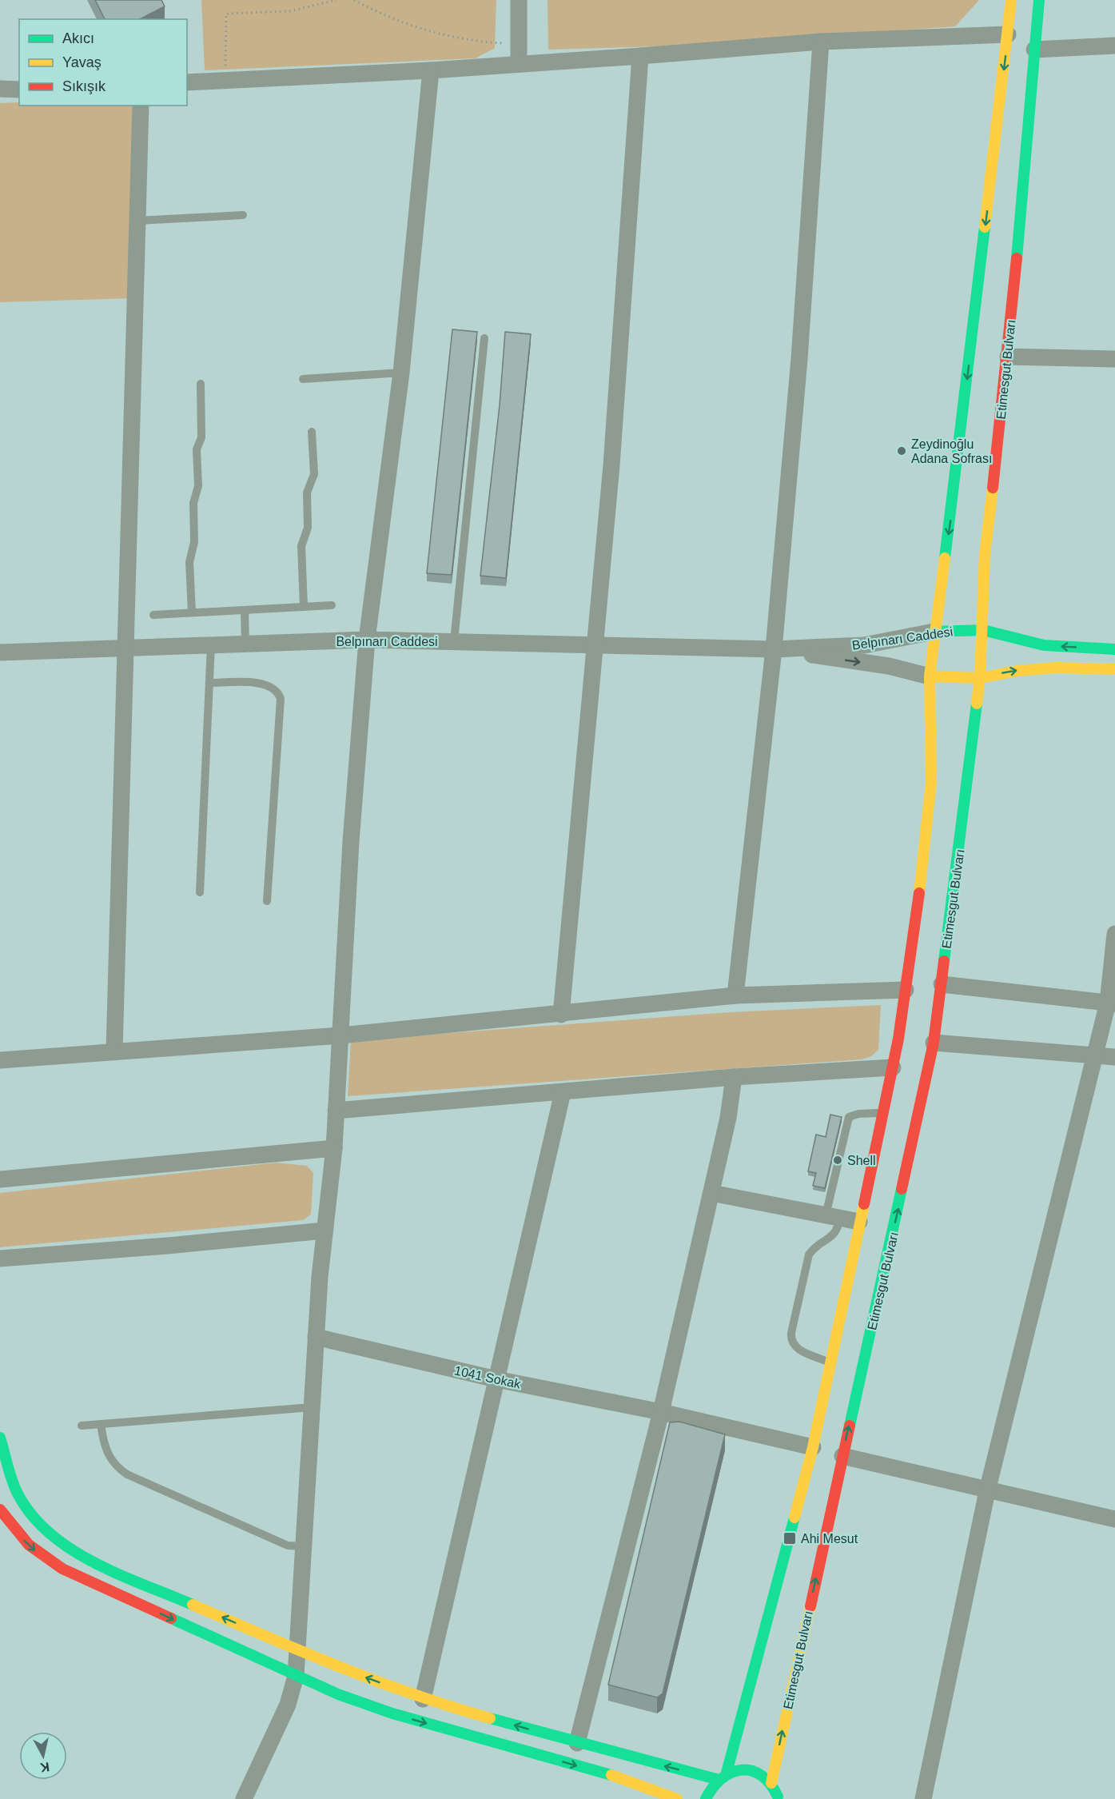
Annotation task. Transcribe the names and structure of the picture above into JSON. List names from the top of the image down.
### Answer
{
  "streets": {
    "main road": ["Etimesgut Bulvarı", "Belpınarı Caddesi"],
    "street": ["1041 Sokak"]
  },
  "crossings": [
    ["Etimesgut Bulvarı", "Belpınarı Caddesi"]
  ],
  "places": {
    "other": ["Zeydinoğlu Adana Sofrası", "Shell"],
    "transit": ["Ahi Mesut"]
  },
  "legend": ["Akıcı", "Yavaş", "Sıkışık"],
  "north": "bottom"
}
